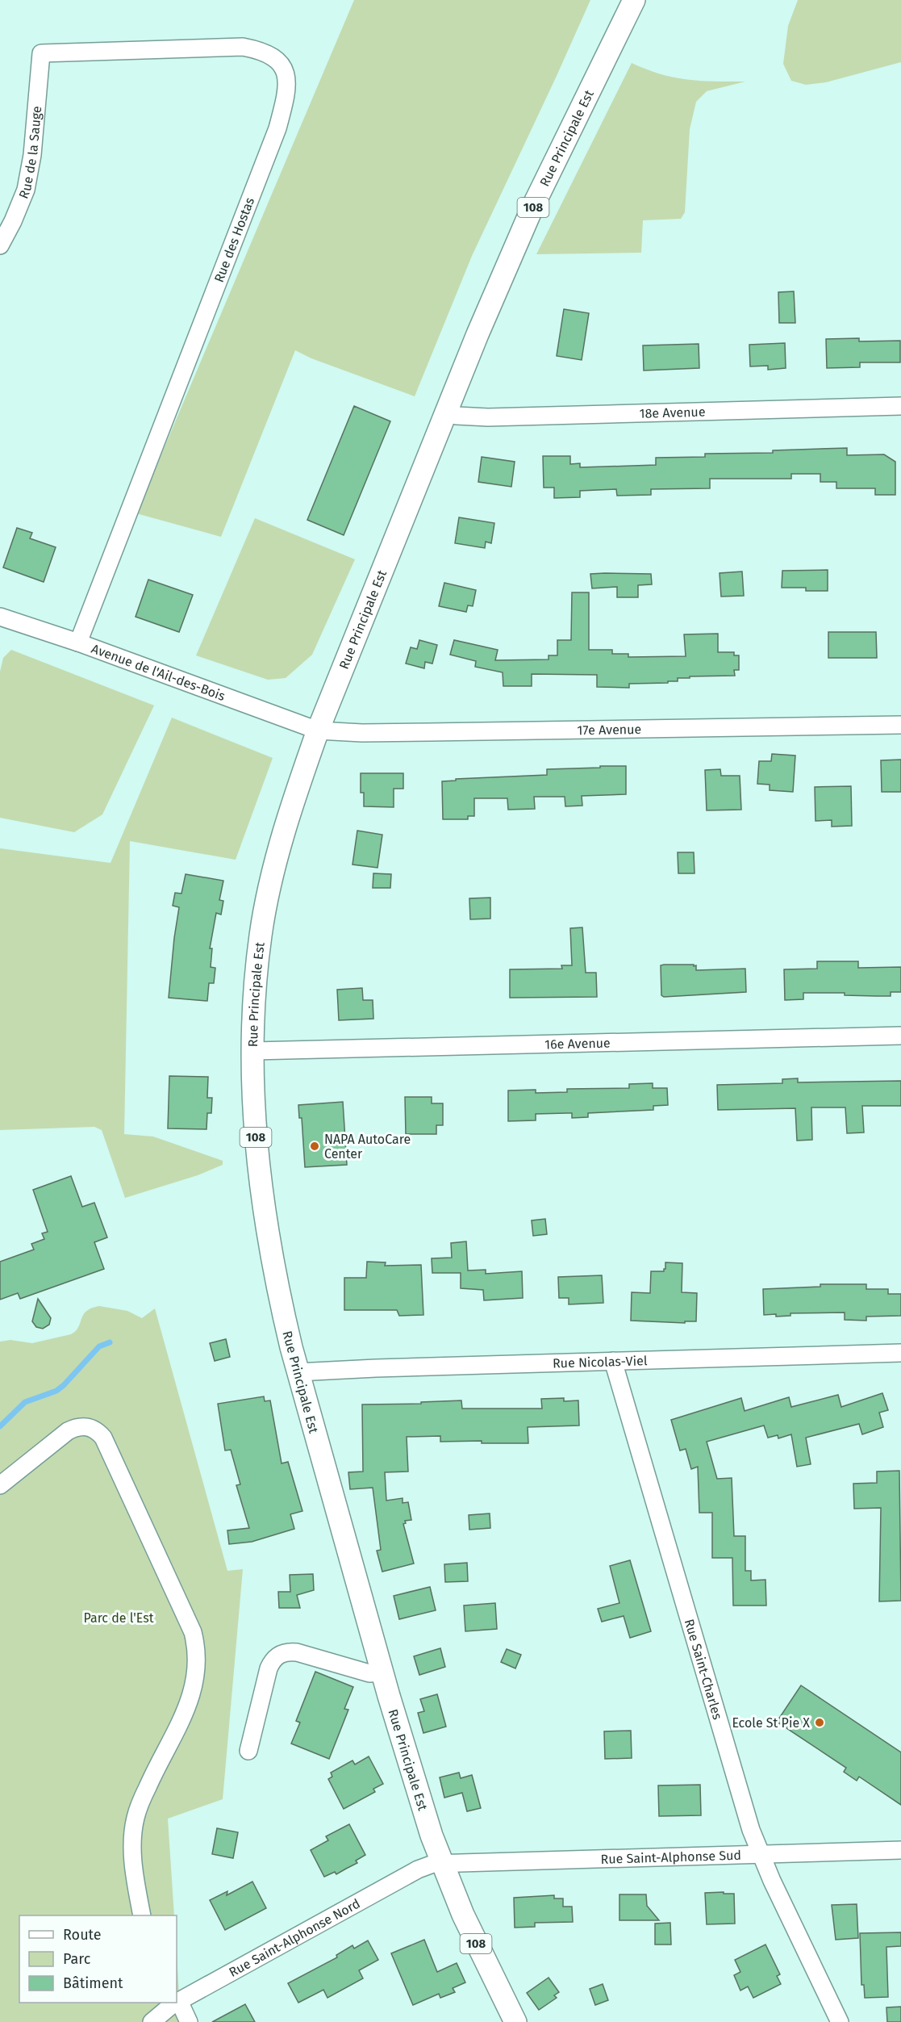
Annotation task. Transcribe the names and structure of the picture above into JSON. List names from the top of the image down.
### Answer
{
  "streets": {
    "main road": ["Rue Principale Est", "108"],
    "street": [
      "Rue de la Sauge",
      "Rue des Hostas",
      "18e Avenue",
      "Avenue de l'Ail-des-Bois",
      "17e Avenue",
      "16e Avenue",
      "Rue Nicolas-Viel",
      "Rue Saint-Charles",
      "Rue Saint-Alphonse Sud",
      "Rue Saint-Alphonse Nord"
    ]
  },
  "crossings": [
    ["Rue Principale Est", "18e Avenue"],
    ["Rue Principale Est", "Avenue de l'Ail-des-Bois"],
    ["Rue Principale Est", "17e Avenue"],
    ["Rue Principale Est", "16e Avenue"],
    ["Rue Principale Est", "Rue Nicolas-Viel"],
    ["Rue Principale Est", "Rue Saint-Alphonse Sud"],
    ["Rue Principale Est", "Rue Saint-Alphonse Nord"],
    ["Rue de la Sauge", "Rue des Hostas"],
    ["Rue des Hostas", "Avenue de l'Ail-des-Bois"],
    ["Avenue de l'Ail-des-Bois", "17e Avenue"],
    ["Rue Nicolas-Viel", "Rue Saint-Charles"],
    ["Rue Saint-Charles", "Rue Saint-Alphonse Sud"],
    ["Rue Saint-Alphonse Sud", "Rue Saint-Alphonse Nord"]
  ],
  "parks": ["Parc de l'Est"],
  "places": ["NAPA AutoCare Center", "Ecole St Pie X"],
  "legend": ["Route", "Parc", "Bâtiment"]
}
